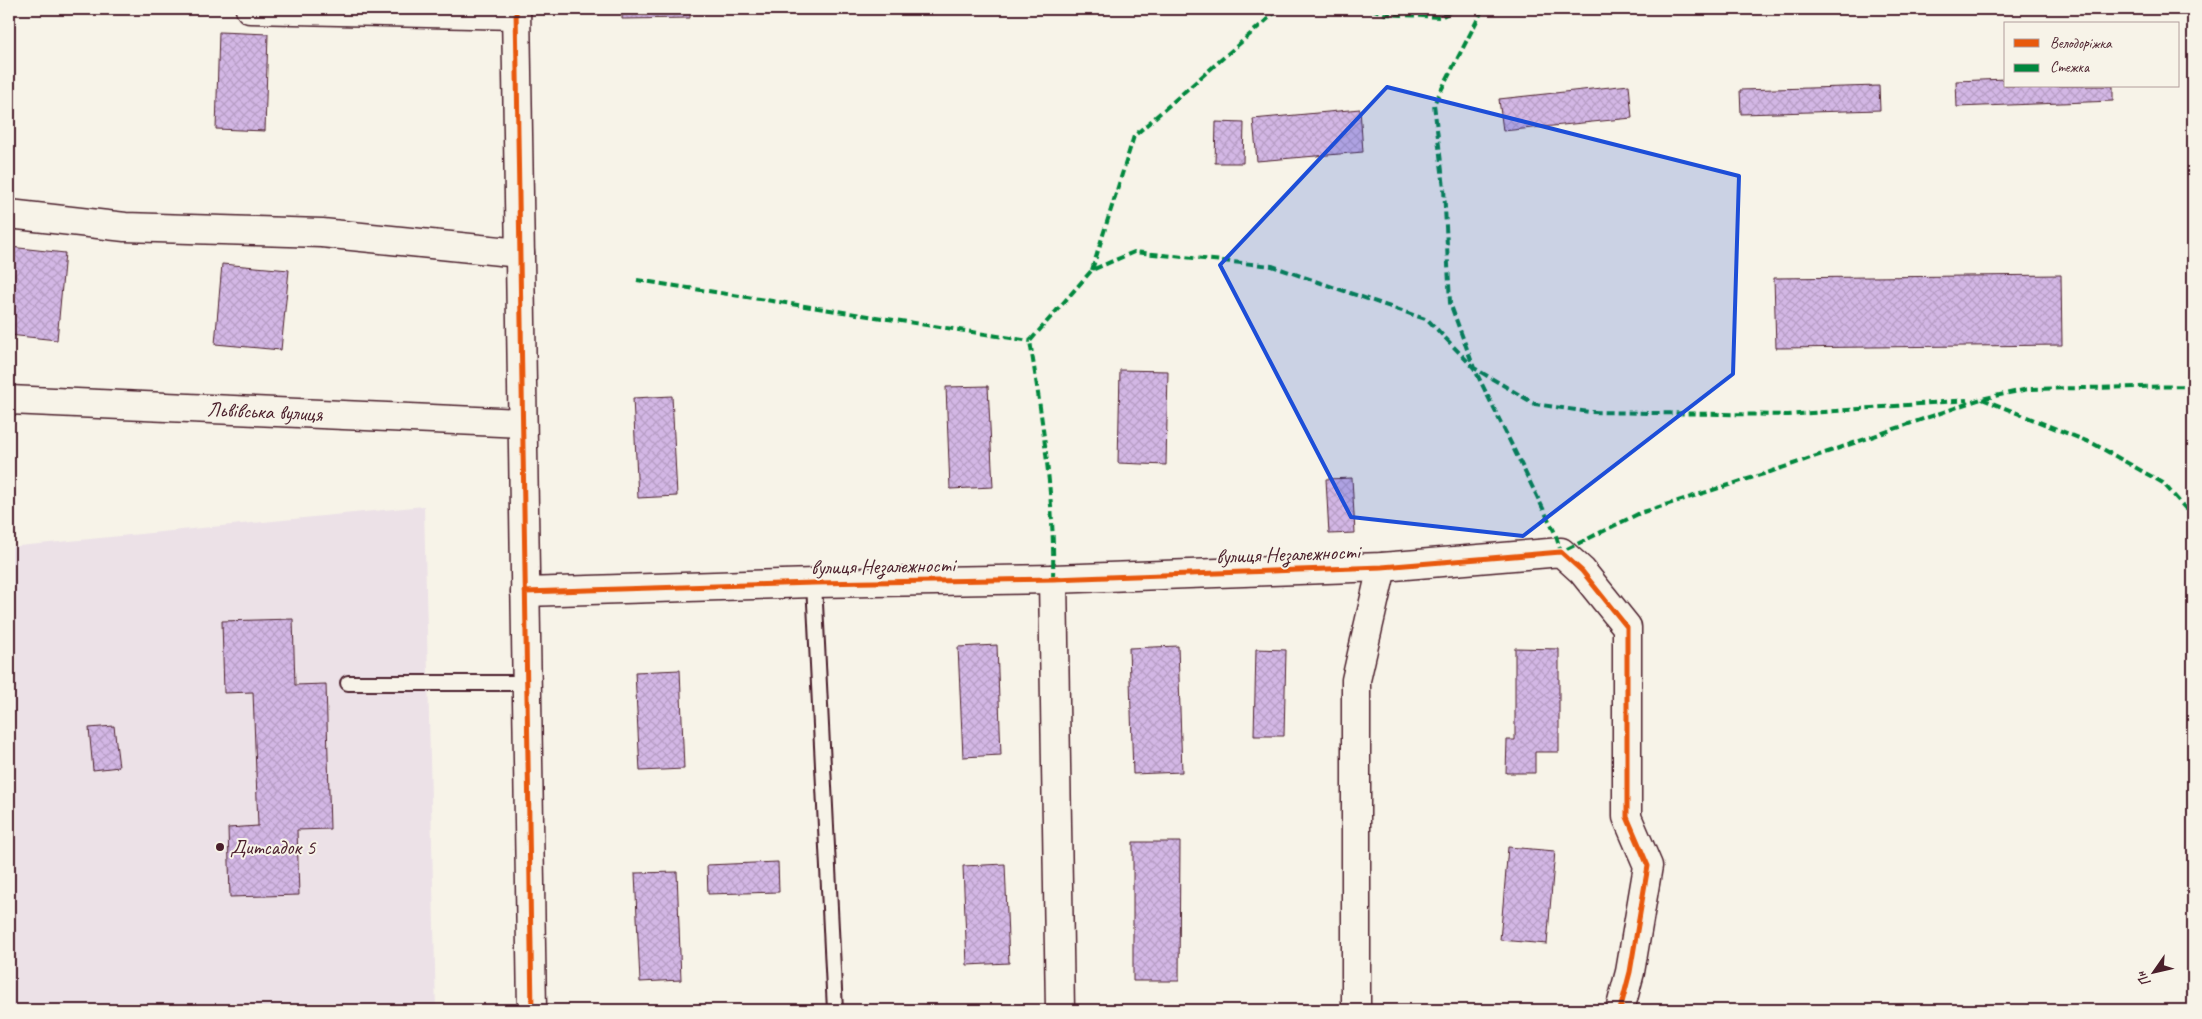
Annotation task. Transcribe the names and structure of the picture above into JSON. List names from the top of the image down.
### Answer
{
  "streets": {
    "street": ["Львівська вулиця", "вулиця Незалежності"]
  },
  "places": ["Дитсадок 5"],
  "legend": ["Велодоріжка", "Стежка"],
  "north": "bottom left"
}
